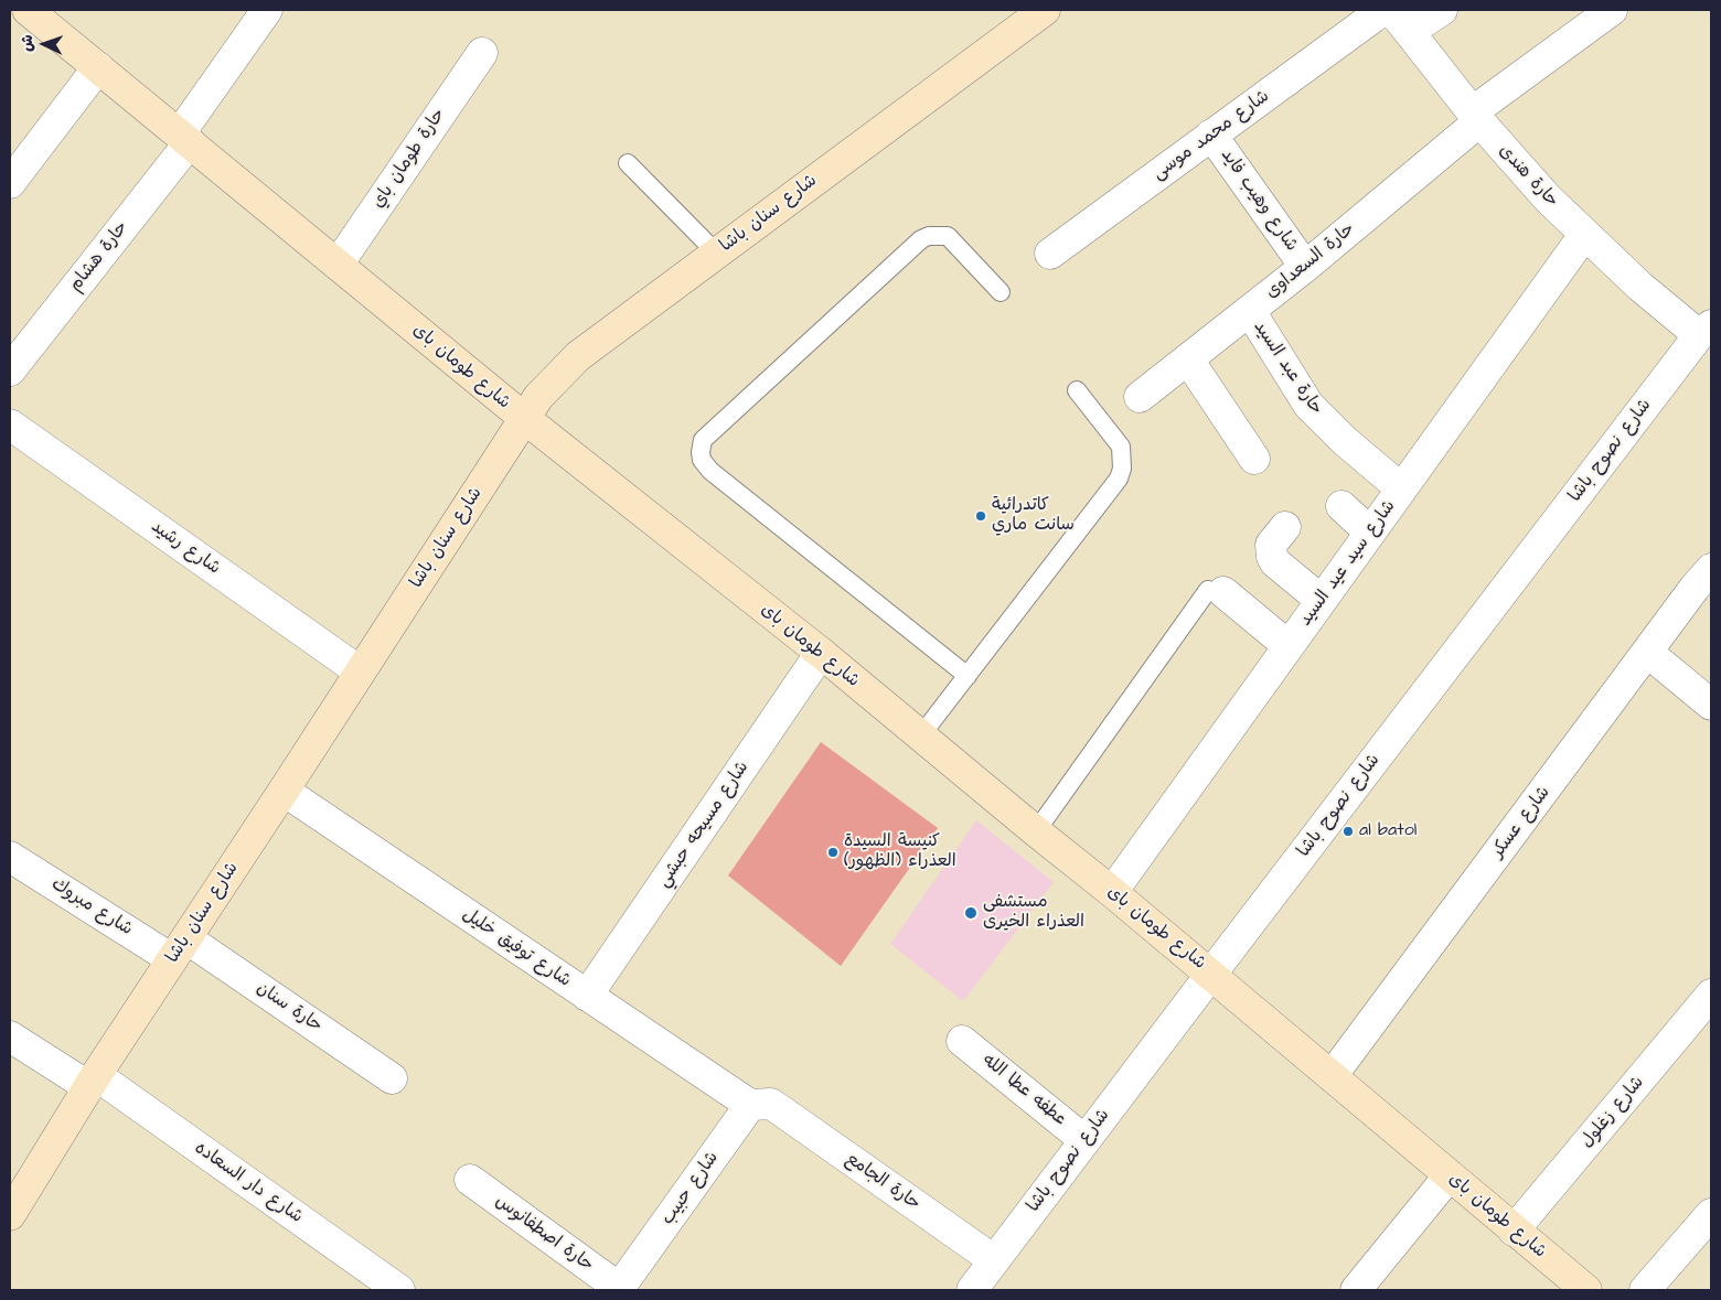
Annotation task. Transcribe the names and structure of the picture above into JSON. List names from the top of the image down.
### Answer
{
  "streets": {
    "street": [
      "شارع محمد موسى",
      "حارة طومان باي",
      "حارة هندى",
      "شارع وهيب فايد",
      "شارع سنان باشا",
      "حارة هشام",
      "حارة السعداوى",
      "شارع طومان باى",
      "حارة عبد السيد",
      "شارع نصوح باشا",
      "شارع رشيد",
      "شارع سيد عيد السيد",
      "شارع عسكر",
      "شارع مسيحه حبشي",
      "شارع مبروك",
      "شارع توفيق خليل",
      "حارة سنان",
      "عطفه عطا الله",
      "شارع زغلول",
      "حارة الجامع",
      "شارع دار السعاده",
      "شارع حبيب",
      "حارة اصطفانوس"
    ]
  },
  "crossings": [
    ["شارع محمد موسى", "حارة هندى"],
    ["شارع محمد موسى", "شارع وهيب فايد"],
    ["حارة طومان باي", "شارع طومان باى"],
    ["حارة هندى", "حارة السعداوى"],
    ["حارة هندى", "شارع نصوح باشا"],
    ["حارة هندى", "شارع سيد عيد السيد"],
    ["شارع وهيب فايد", "حارة السعداوى"],
    ["شارع سنان باشا", "شارع طومان باى"],
    ["شارع سنان باشا", "شارع رشيد"],
    ["شارع سنان باشا", "شارع مبروك"],
    ["شارع سنان باشا", "شارع توفيق خليل"],
    ["شارع سنان باشا", "حارة سنان"],
    ["شارع سنان باشا", "شارع دار السعاده"],
    ["حارة هشام", "شارع طومان باى"],
    ["حارة السعداوى", "حارة عبد السيد"],
    ["شارع طومان باى", "شارع نصوح باشا"],
    ["شارع طومان باى", "شارع سيد عيد السيد"],
    ["شارع طومان باى", "شارع عسكر"],
    ["شارع طومان باى", "شارع مسيحه حبشي"],
    ["شارع طومان باى", "شارع زغلول"],
    ["حارة عبد السيد", "شارع سيد عيد السيد"],
    ["شارع نصوح باشا", "عطفه عطا الله"],
    ["شارع نصوح باشا", "حارة الجامع"],
    ["شارع مسيحه حبشي", "شارع توفيق خليل"],
    ["شارع مبروك", "حارة سنان"],
    ["شارع توفيق خليل", "حارة الجامع"],
    ["شارع توفيق خليل", "شارع حبيب"],
    ["حارة الجامع", "شارع حبيب"],
    ["شارع حبيب", "حارة اصطفانوس"]
  ],
  "places": [
    "كاتدرائية سانت ماري",
    "al batol",
    "كنيسة السيدة العذراء (الظهور)",
    "مستشفى العذراء الخيرى"
  ],
  "north": "left"
}
